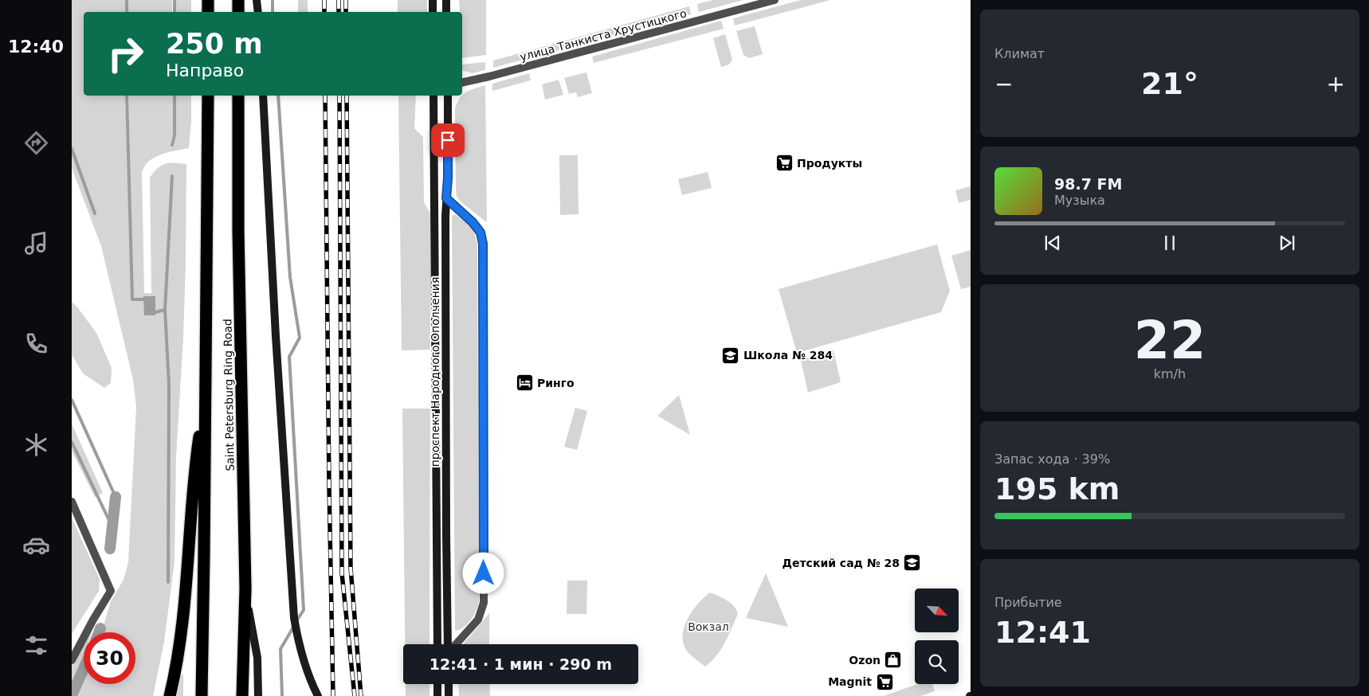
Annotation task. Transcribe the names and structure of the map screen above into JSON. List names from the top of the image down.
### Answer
{
  "streets": {
    "highway": ["Saint Petersburg Ring Road"],
    "main road": ["проспект Народного Ополчения"],
    "street": ["улица Танкиста Хрустицкого"]
  },
  "parks": ["Вокзал"],
  "places": {
    "supermarket": ["Продукты", "Magnit"],
    "school or university": ["Школа № 284", "Детский сад № 28"],
    "hotel": ["Ринго"],
    "shop": ["Ozon"]
  },
  "north": "bottom right",
  "page": {
    "tabs": "12:40",
    "tile": [
      "Климат",
      ["22", "km/h"],
      ["Запас хода · 39%", "195 km"],
      ["Прибытие", "12:41"]
    ],
    "turn": ["250 m", "Направо"],
    "heat": ["−", "21°", "+"],
    "song": ["98.7 FM", "Музыка"],
    "limit": "30",
    "trip": "12:41 · 1 мин · 290 m"
  }
}
